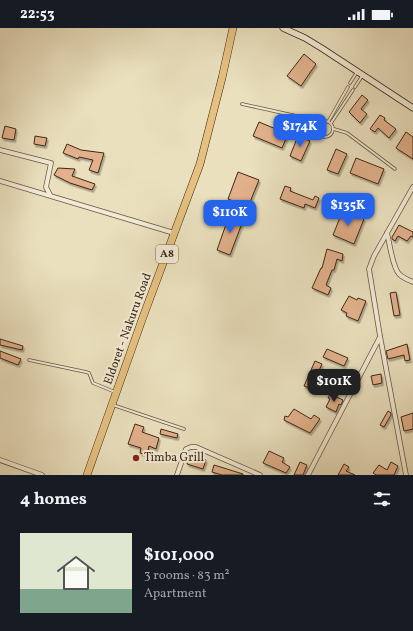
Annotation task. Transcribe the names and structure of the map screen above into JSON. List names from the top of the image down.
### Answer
{
  "streets": {
    "highway": ["A8", "Eldoret - Nakuru Road"]
  },
  "places": ["Timba Grill"],
  "page": {
    "status": "22:53",
    "price": [
      "$174K",
      "$135K",
      "$110K",
      "$101K"
    ],
    "heading": "4 homes",
    "list": [
      {
        "name": "$101,000",
        "note": "3 rooms · 83 m² · Apartment"
      }
    ]
  }
}
